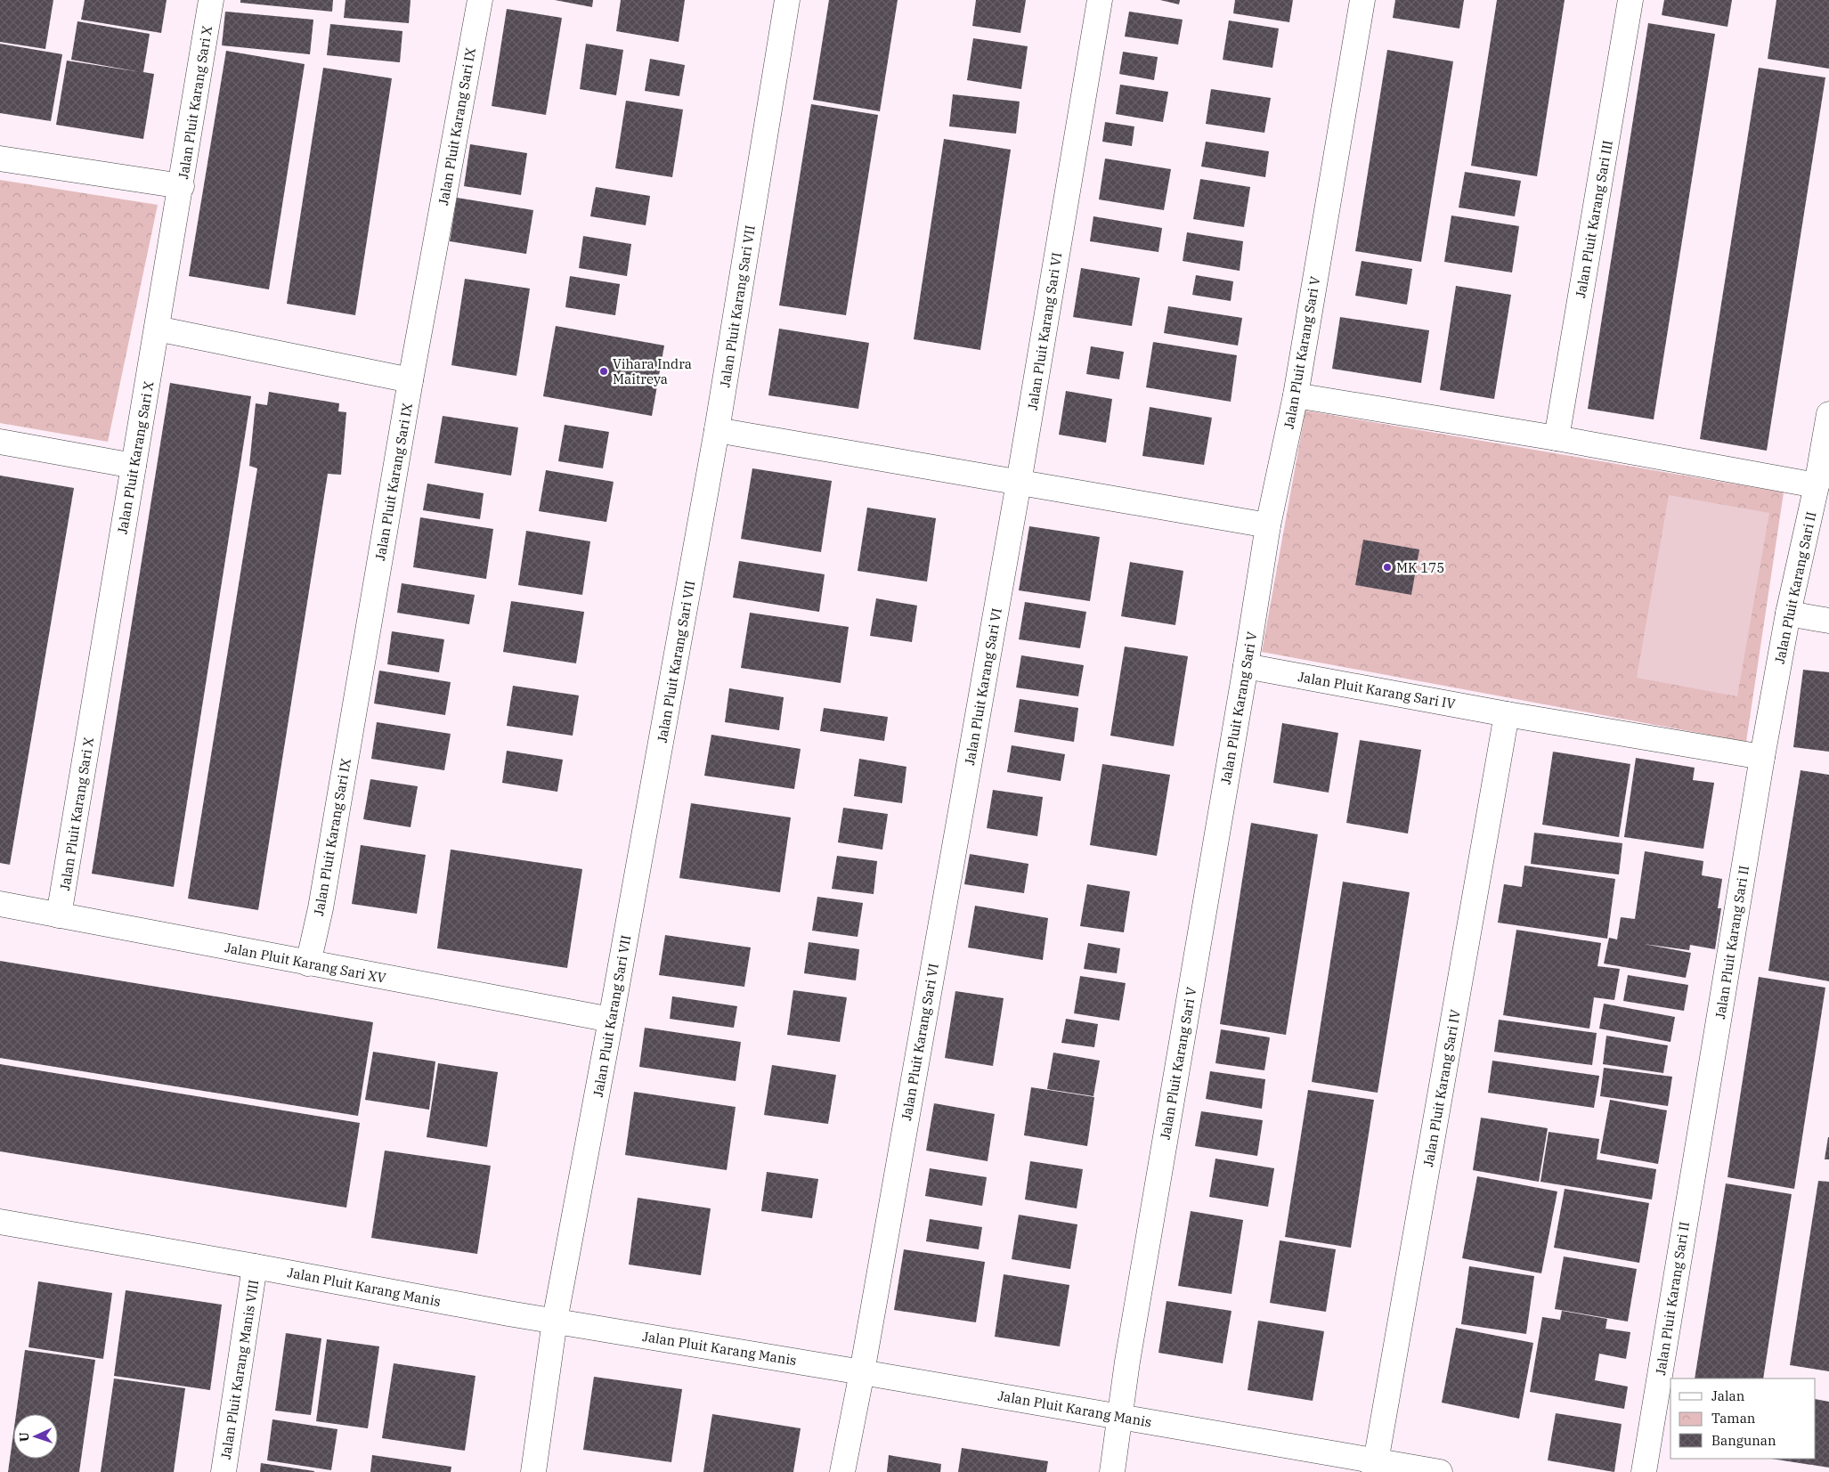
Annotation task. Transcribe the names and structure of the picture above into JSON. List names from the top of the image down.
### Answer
{
  "streets": {
    "street": [
      "Jalan Pluit Karang Sari X",
      "Jalan Pluit Karang Sari IX",
      "Jalan Pluit Karang Sari III",
      "Jalan Pluit Karang Sari VII",
      "Jalan Pluit Karang Sari VI",
      "Jalan Pluit Karang Sari V",
      "Jalan Pluit Karang Sari II",
      "Jalan Pluit Karang Sari IV",
      "Jalan Pluit Karang Sari XV",
      "Jalan Pluit Karang Manis",
      "Jalan Pluit Karang Manis VIII"
    ]
  },
  "crossings": [
    ["Jalan Pluit Karang Sari X", "Jalan Pluit Karang Sari XV"],
    ["Jalan Pluit Karang Sari IX", "Jalan Pluit Karang Sari XV"],
    ["Jalan Pluit Karang Sari VII", "Jalan Pluit Karang Sari XV"],
    ["Jalan Pluit Karang Sari VII", "Jalan Pluit Karang Manis"],
    ["Jalan Pluit Karang Sari VI", "Jalan Pluit Karang Manis"],
    ["Jalan Pluit Karang Sari V", "Jalan Pluit Karang Sari IV"],
    ["Jalan Pluit Karang Sari V", "Jalan Pluit Karang Manis"],
    ["Jalan Pluit Karang Sari II", "Jalan Pluit Karang Sari IV"],
    ["Jalan Pluit Karang Sari IV", "Jalan Pluit Karang Manis"],
    ["Jalan Pluit Karang Manis", "Jalan Pluit Karang Manis VIII"]
  ],
  "places": ["Vihara Indra Maitreya", "MK 175"],
  "legend": ["Jalan", "Taman", "Bangunan"],
  "north": "left"
}
